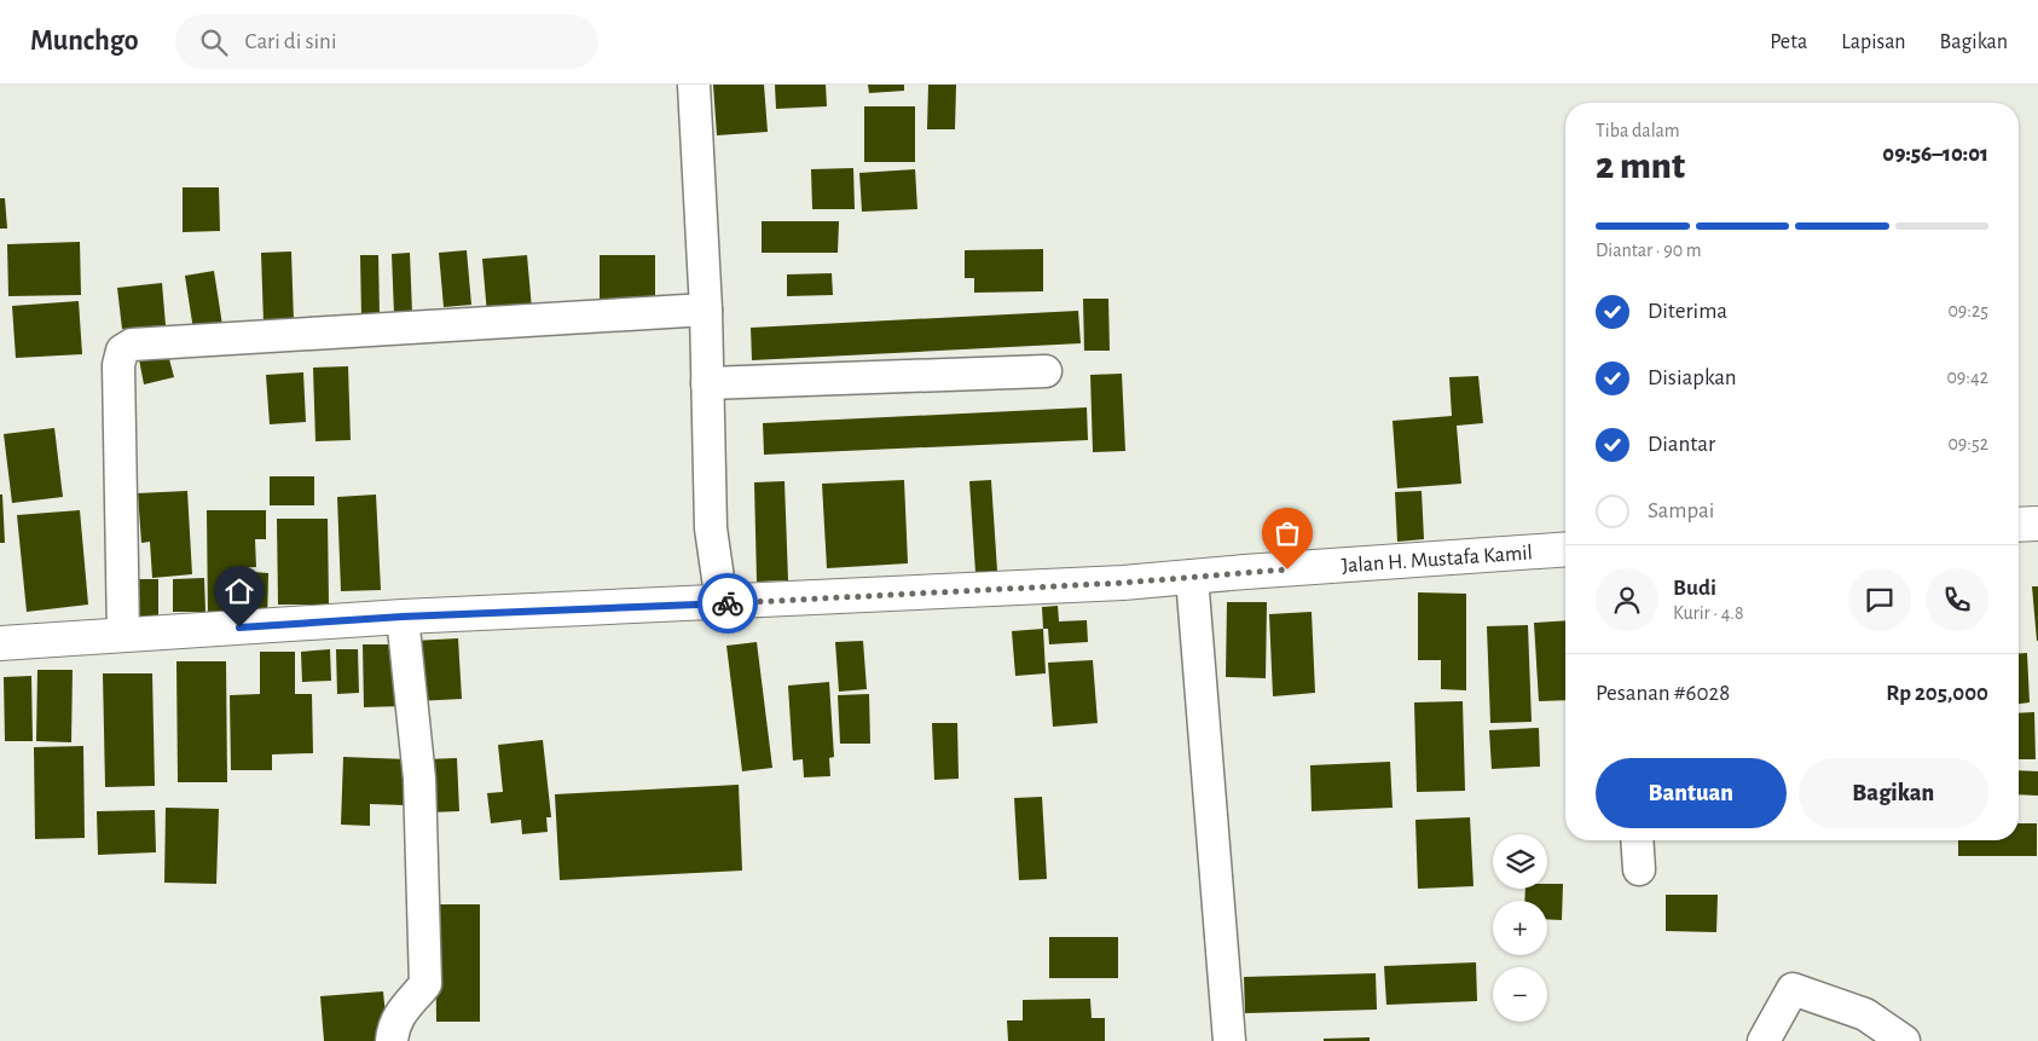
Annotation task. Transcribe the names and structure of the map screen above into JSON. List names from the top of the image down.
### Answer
{
  "streets": {
    "street": ["Jalan H. Mustafa Kamil"]
  },
  "page": {
    "header": "Munchgo",
    "search": "Cari di sini",
    "nav": ["Peta", "Lapisan", "Bagikan"],
    "heading": ["2 mnt", "Tiba dalam", "09:56–10:01"],
    "panel": [
      "Budi",
      "Kurir · 4.8",
      "Pesanan #6028",
      "Rp 205,000"
    ],
    "bar": "Diantar · 90 m",
    "list": [
      ["Diterima", "09:25"],
      ["Disiapkan", "09:42"],
      ["Diantar", "09:52"],
      "Sampai"
    ],
    "buttons": ["Bantuan", "Bagikan"],
    "map_buttons": ["+", "−"]
  }
}
